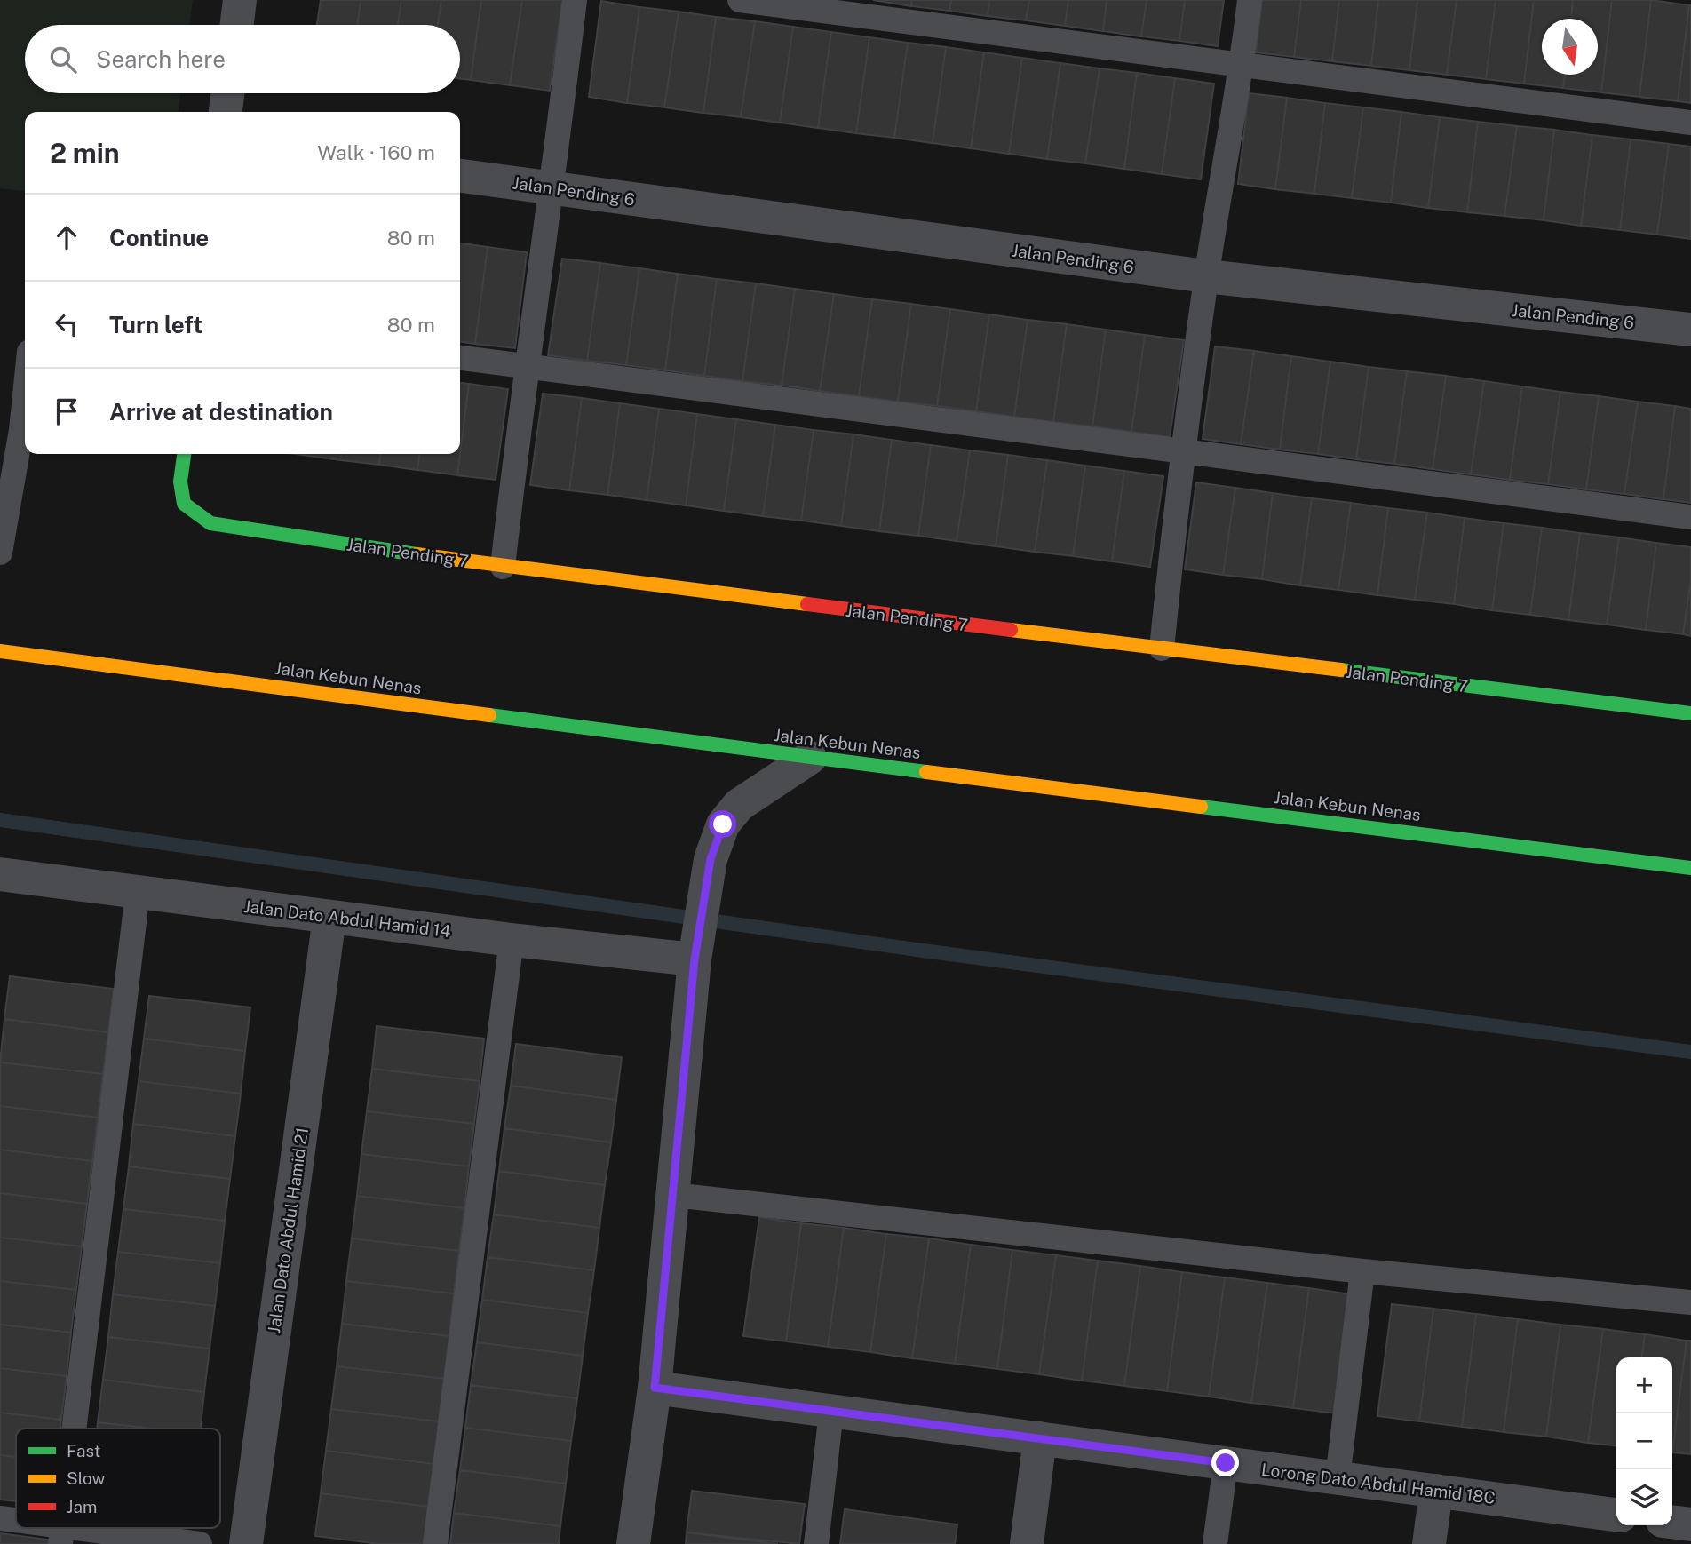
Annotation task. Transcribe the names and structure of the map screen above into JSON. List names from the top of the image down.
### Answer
{
  "streets": {
    "street": [
      "Jalan Pending 6",
      "Jalan Pending 7",
      "Jalan Kebun Nenas",
      "Jalan Dato Abdul Hamid 14",
      "Jalan Dato Abdul Hamid 21",
      "Lorong Dato Abdul Hamid 18C"
    ]
  },
  "crossings": [
    ["Jalan Dato Abdul Hamid 14", "Jalan Dato Abdul Hamid 21"]
  ],
  "legend": ["Fast", "Slow", "Jam"],
  "north": "bottom",
  "page": {
    "search": "Search here",
    "heading": ["2 min", "Walk · 160 m"],
    "list": [
      ["Continue", "80 m"],
      ["Turn left", "80 m"],
      "Arrive at destination"
    ],
    "map_buttons": ["+", "−"]
  }
}
